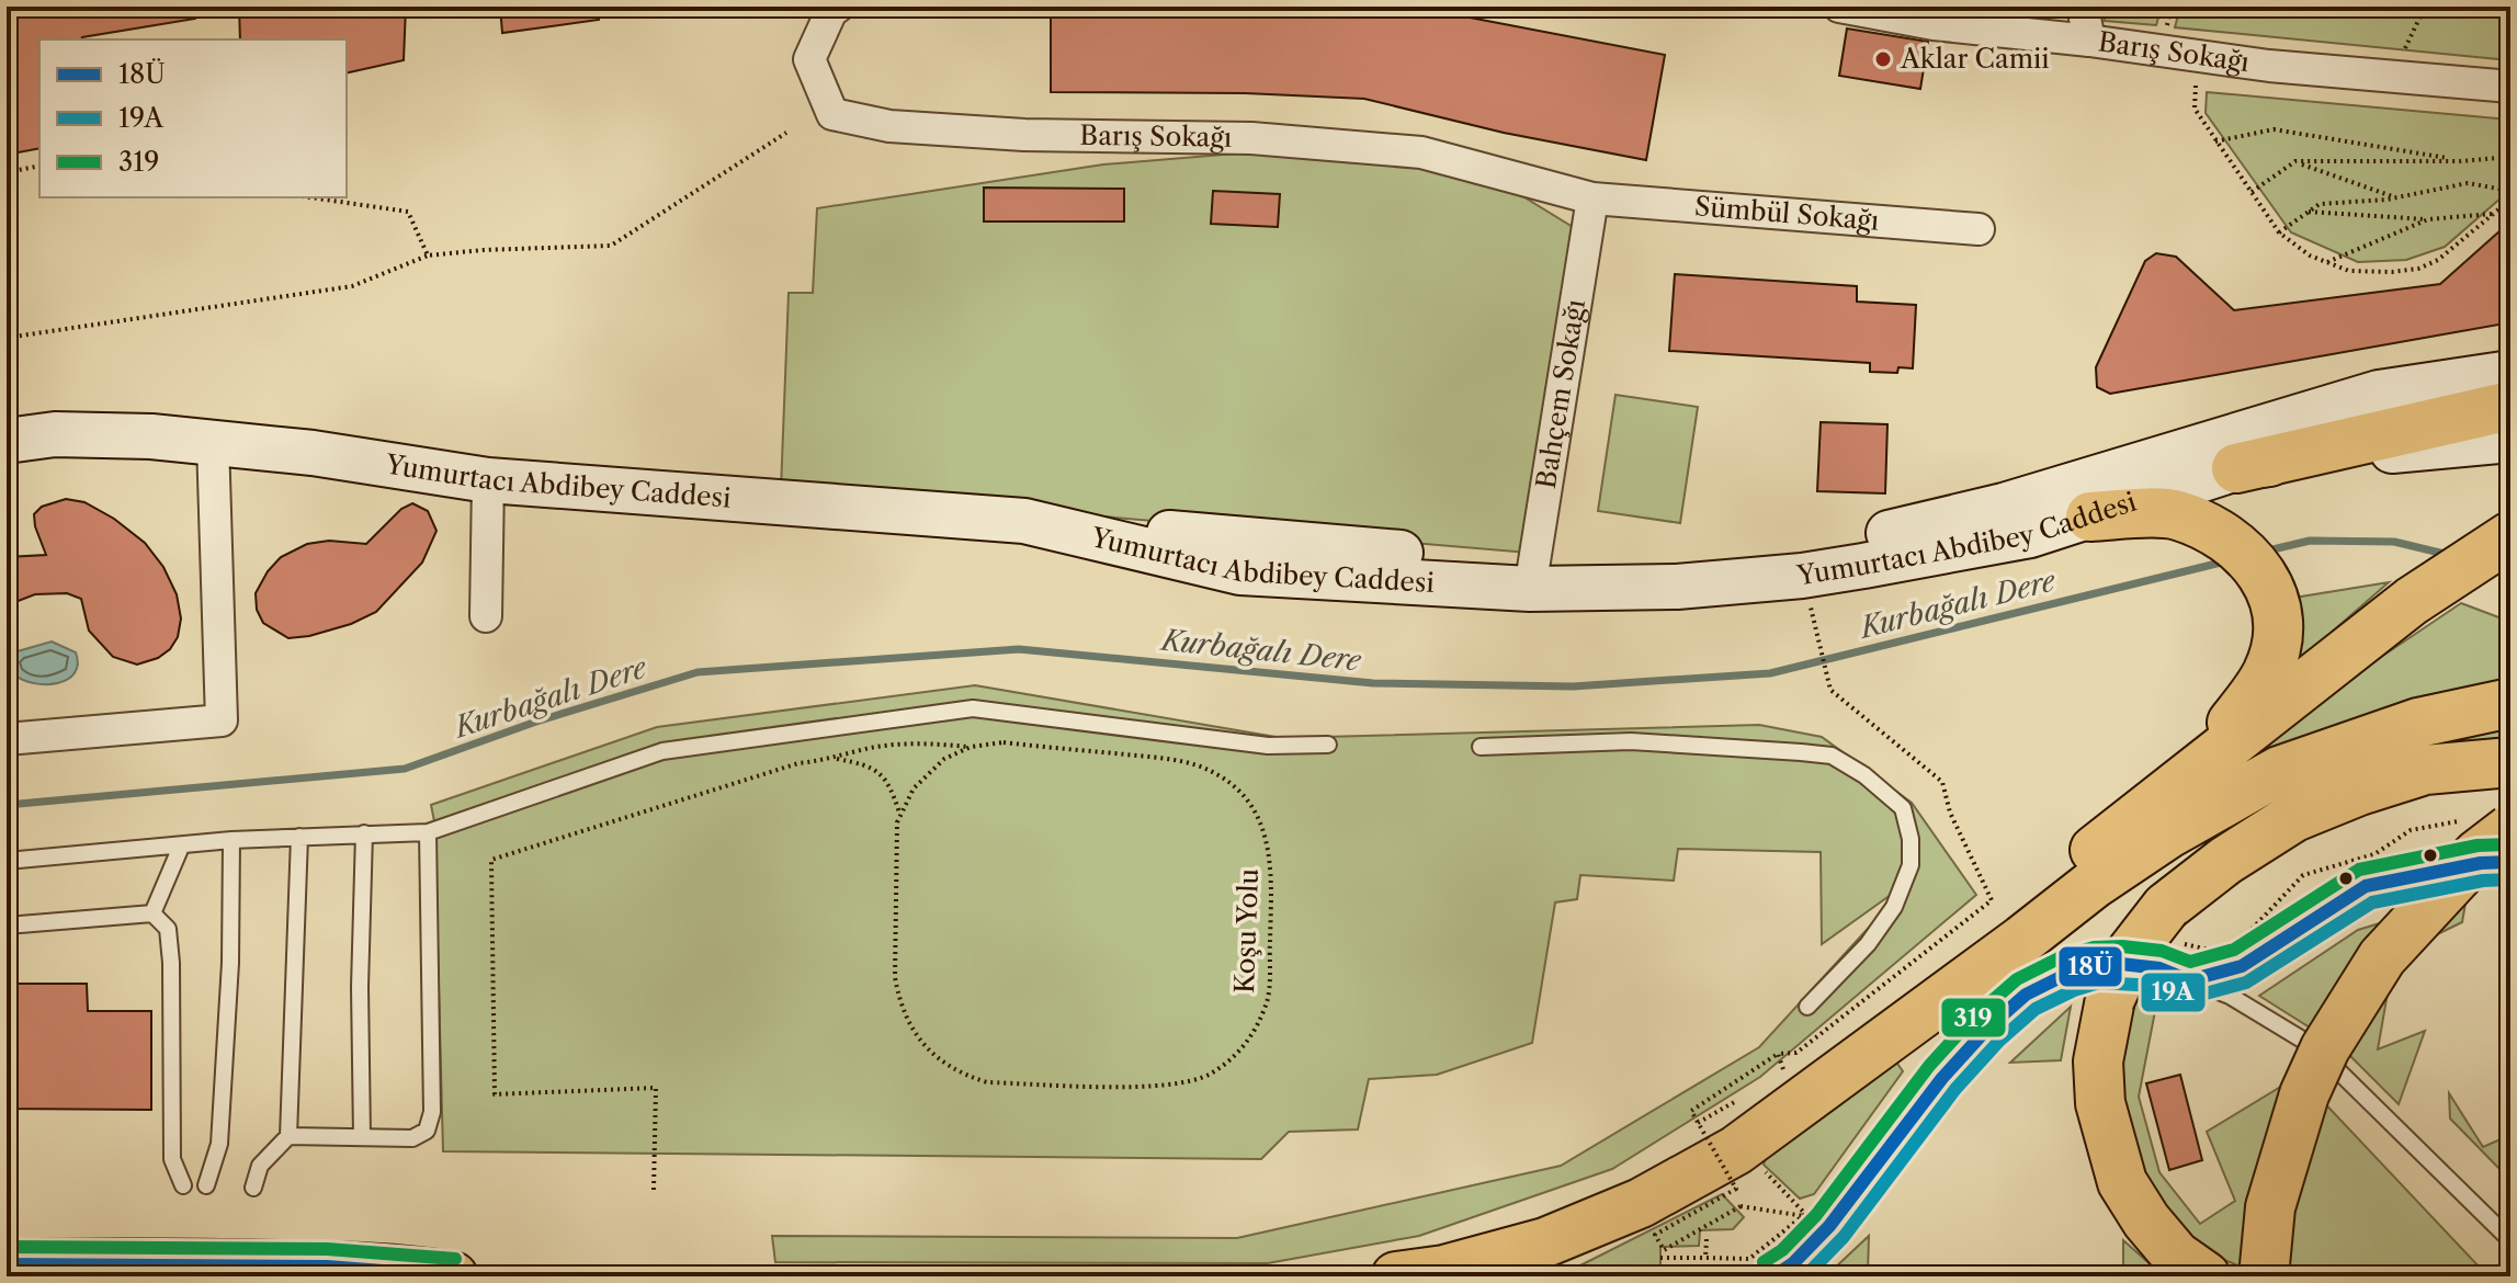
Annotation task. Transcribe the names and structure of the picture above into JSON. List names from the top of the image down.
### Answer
{
  "streets": {
    "main road": ["Yumurtacı Abdibey Caddesi"],
    "street": ["Barış Sokağı", "Sümbül Sokağı", "Bahçem Sokağı"],
    "path": ["Koşu Yolu"]
  },
  "crossings": [
    ["Barış Sokağı", "Sümbül Sokağı"],
    ["Barış Sokağı", "Bahçem Sokağı"],
    ["Sümbül Sokağı", "Bahçem Sokağı"],
    ["Bahçem Sokağı", "Yumurtacı Abdibey Caddesi"]
  ],
  "water": ["Kurbağalı Dere"],
  "places": ["Aklar Camii"],
  "lines": ["transit line 319", "transit line 18Ü", "transit line 19A"],
  "legend": ["18Ü", "19A", "319"]
}
